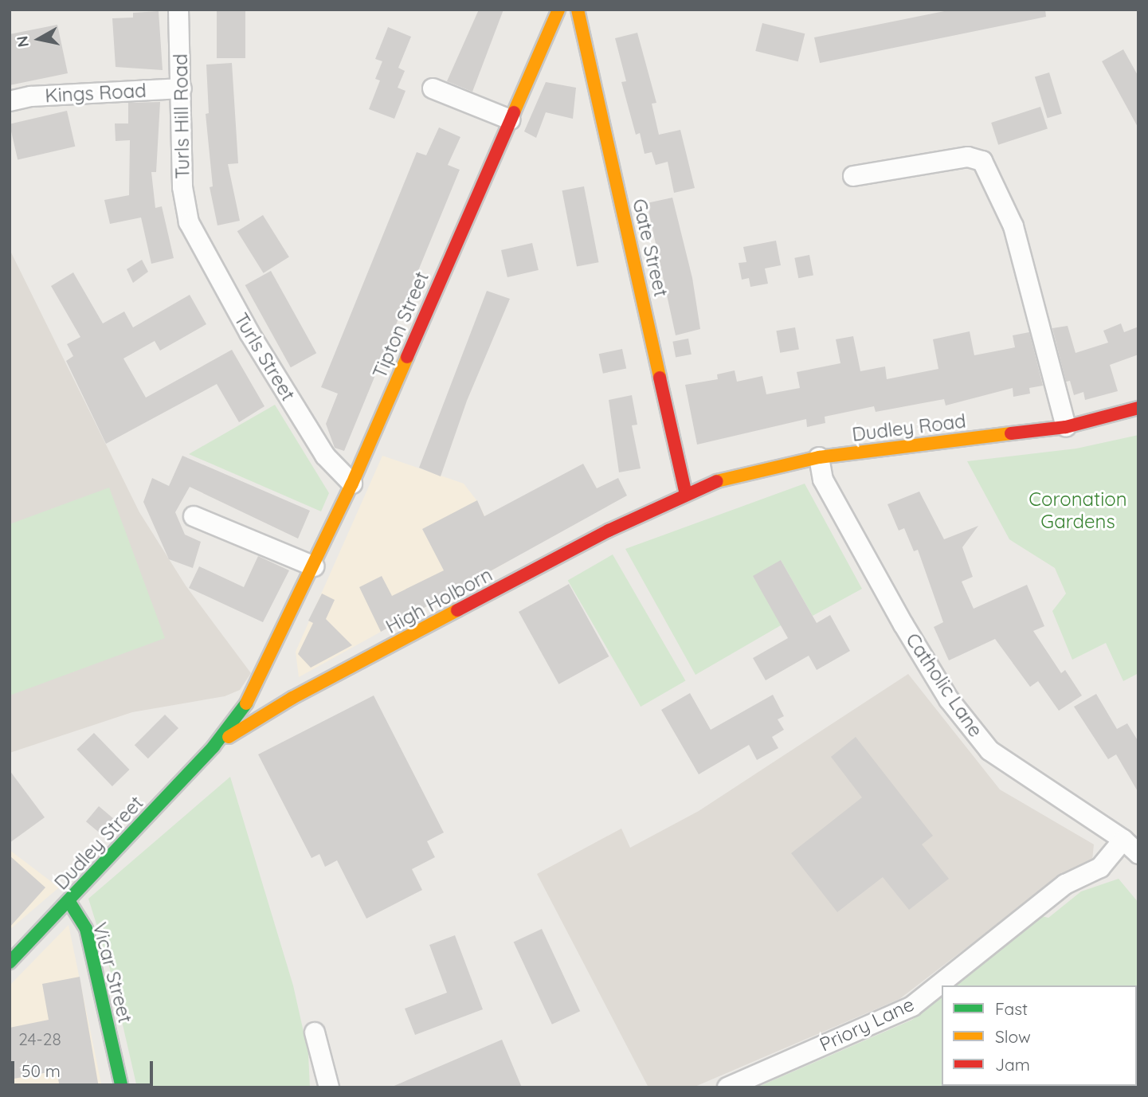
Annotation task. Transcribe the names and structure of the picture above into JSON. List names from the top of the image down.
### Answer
{
  "streets": {
    "main road": [
      "Gate Street",
      "Tipton Street",
      "Dudley Road",
      "High Holborn",
      "Dudley Street",
      "Vicar Street"
    ],
    "street": [
      "Kings Road",
      "Turls Hill Road",
      "Turls Street",
      "Catholic Lane",
      "Priory Lane"
    ]
  },
  "crossings": [
    ["Kings Road", "Turls Hill Road"],
    ["Turls Hill Road", "Turls Street"],
    ["Gate Street", "Dudley Road"],
    ["Gate Street", "High Holborn"],
    ["Tipton Street", "Turls Street"],
    ["Tipton Street", "High Holborn"],
    ["Tipton Street", "Dudley Street"],
    ["Dudley Road", "High Holborn"],
    ["Dudley Road", "Catholic Lane"],
    ["High Holborn", "Dudley Street"],
    ["Catholic Lane", "Priory Lane"],
    ["Dudley Street", "Vicar Street"]
  ],
  "parks": ["Coronation Gardens"],
  "house_numbers": ["24-28"],
  "legend": ["Fast", "Slow", "Jam"],
  "scale_bar": "50 m",
  "north": "left"
}
